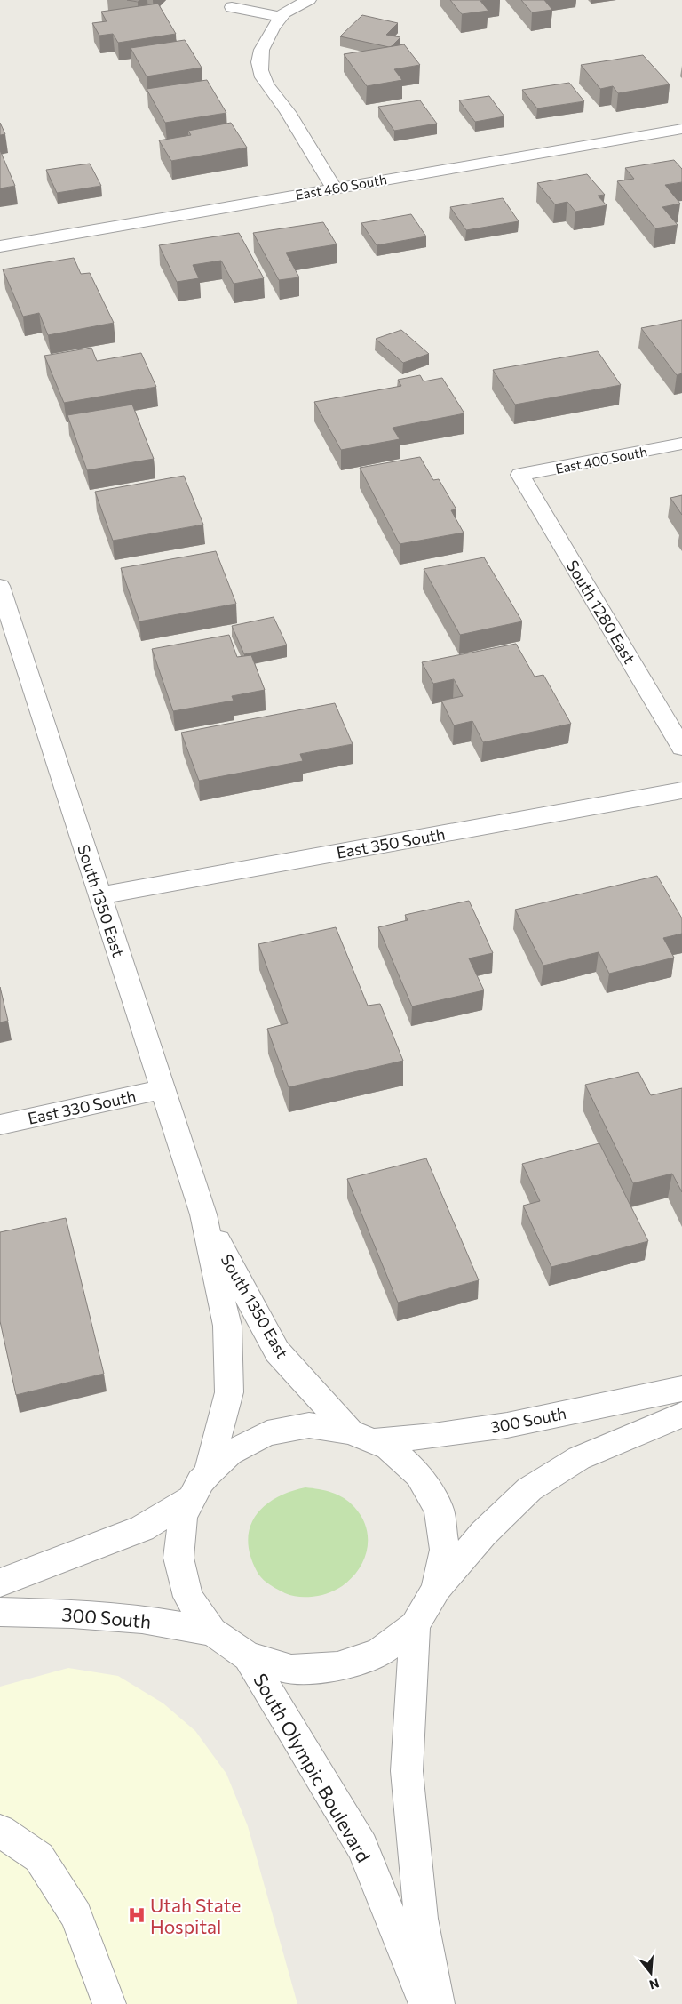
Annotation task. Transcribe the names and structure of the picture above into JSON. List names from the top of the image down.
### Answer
{
  "streets": {
    "street": [
      "East 460 South",
      "East 400 South",
      "South 1280 East",
      "East 350 South",
      "South 1350 East",
      "East 330 South",
      "300 South",
      "South Olympic Boulevard"
    ]
  },
  "crossings": [
    ["East 400 South", "South 1280 East"],
    ["East 350 South", "South 1350 East"],
    ["South 1350 East", "East 330 South"],
    ["South 1350 East", "300 South"]
  ],
  "places": {
    "hospital": ["Utah State Hospital"]
  },
  "north": "bottom"
}
